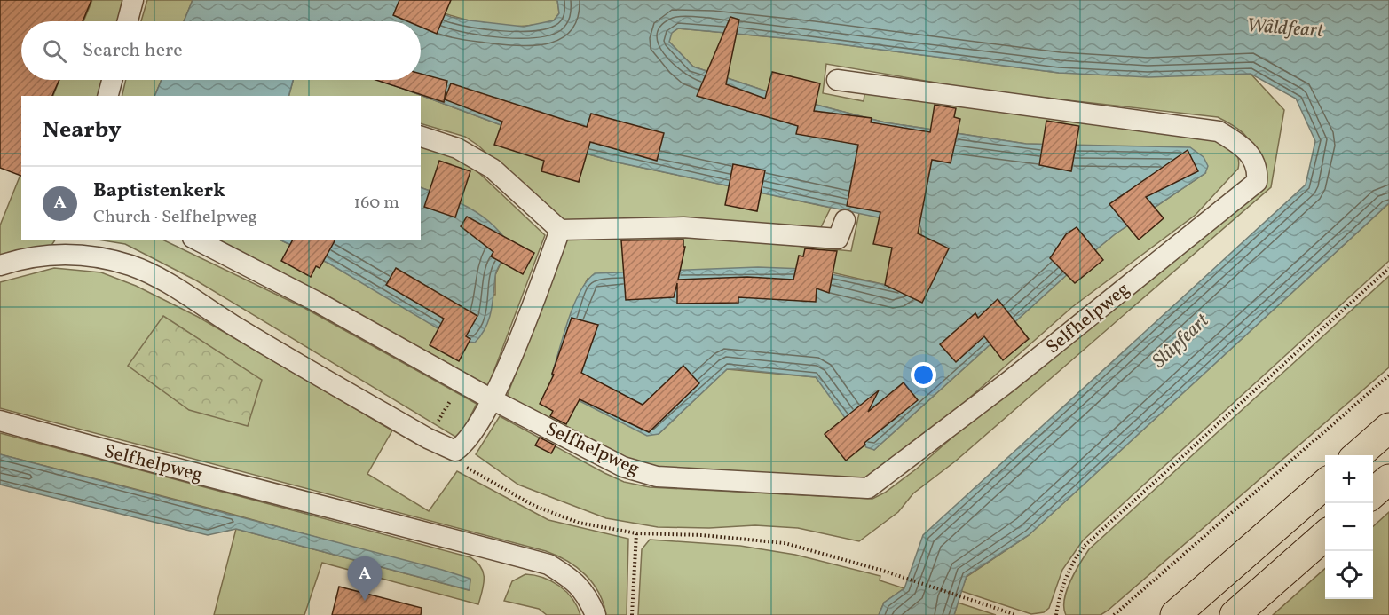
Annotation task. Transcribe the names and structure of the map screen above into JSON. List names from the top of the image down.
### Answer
{
  "streets": {
    "street": ["Selfhelpweg"]
  },
  "water": ["Wâldfeart", "Slûpfeart"],
  "page": {
    "search": "Search here",
    "heading": "Nearby",
    "list": [
      {
        "mark": "A",
        "name": "Baptistenkerk",
        "note": "Church · Selfhelpweg",
        "value": "160 m"
      }
    ],
    "map_buttons": ["+", "−"],
    "pins": "A"
  }
}
